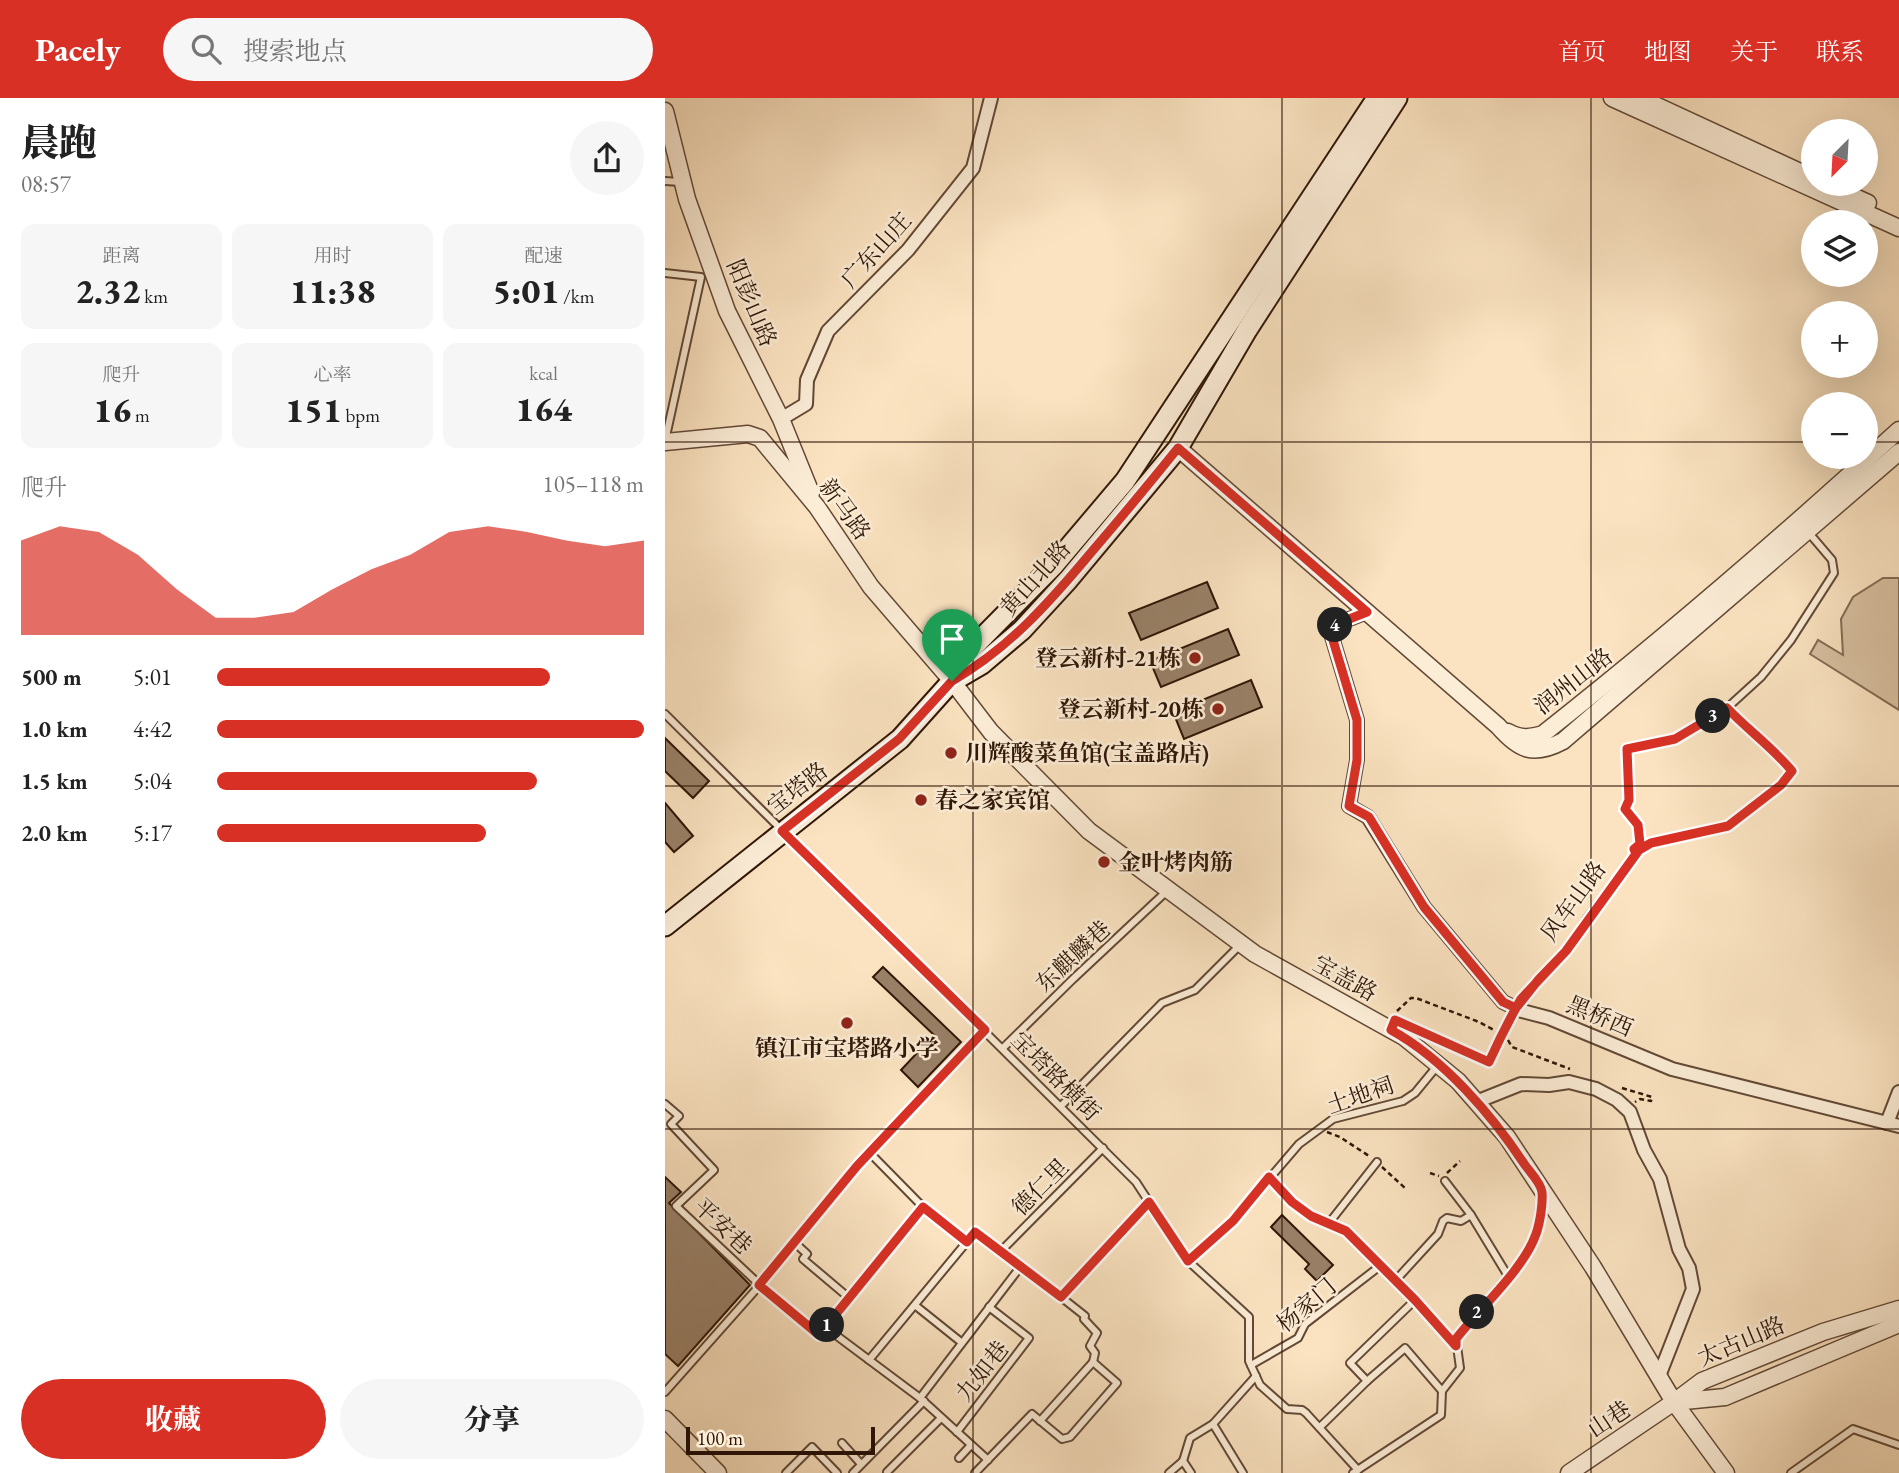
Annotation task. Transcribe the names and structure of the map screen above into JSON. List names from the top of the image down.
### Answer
{
  "streets": {
    "main road": ["黄山北路", "宝塔路"],
    "street": [
      "广东山庄",
      "阳彭山路",
      "新马路",
      "润州山路",
      "宝盖路",
      "黑桥西",
      "太古山路",
      "山巷"
    ],
    "lane": [
      "风车山路",
      "东麒麟巷",
      "宝塔路横街",
      "土地祠",
      "德仁里",
      "平安巷",
      "杨家门",
      "九如巷"
    ]
  },
  "crossings": [
    ["广东山庄", "阳彭山路"],
    ["阳彭山路", "新马路"],
    ["新马路", "黄山北路"],
    ["新马路", "宝塔路"],
    ["新马路", "宝盖路"],
    ["黄山北路", "宝塔路"],
    ["黄山北路", "宝盖路"],
    ["润州山路", "黑桥西"],
    ["宝塔路", "宝盖路"],
    ["宝塔路", "宝塔路横街"],
    ["风车山路", "宝盖路"],
    ["风车山路", "黑桥西"],
    ["东麒麟巷", "宝盖路"],
    ["东麒麟巷", "宝塔路横街"],
    ["宝盖路", "土地祠"],
    ["宝盖路", "太古山路"],
    ["宝盖路", "山巷"],
    ["宝塔路横街", "德仁里"],
    ["宝塔路横街", "杨家门"],
    ["土地祠", "杨家门"],
    ["平安巷", "九如巷"],
    ["太古山路", "山巷"]
  ],
  "places": [
    "登云新村-21栋",
    "登云新村-20栋",
    "川辉酸菜鱼馆(宝盖路店)",
    "春之家宾馆",
    "金叶烤肉筋",
    "镇江市宝塔路小学"
  ],
  "scale_bar": "100 m",
  "north": "bottom left",
  "page": {
    "header": "Pacely",
    "search": "搜索地点",
    "nav": [
      "首页",
      "地图",
      "关于",
      "联系"
    ],
    "heading": ["晨跑", "08:57"],
    "map_buttons": ["+", "−"],
    "stats": [
      ["距离", "2.32 km"],
      ["用时", "11:38"],
      ["配速", "5:01 /km"],
      ["爬升", "16 m"],
      ["心率", "151 bpm"],
      ["kcal", "164"]
    ],
    "chart": ["爬升", "105–118 m"],
    "pins": [
      "4",
      "3",
      "2",
      "1"
    ],
    "list": [
      {
        "name": "500 m",
        "note": "5:01"
      },
      {
        "name": "1.0 km",
        "note": "4:42"
      },
      {
        "name": "1.5 km",
        "note": "5:04"
      },
      {
        "name": "2.0 km",
        "note": "5:17"
      }
    ],
    "buttons": ["收藏", "分享"],
    "scale": "100 m"
  }
}
